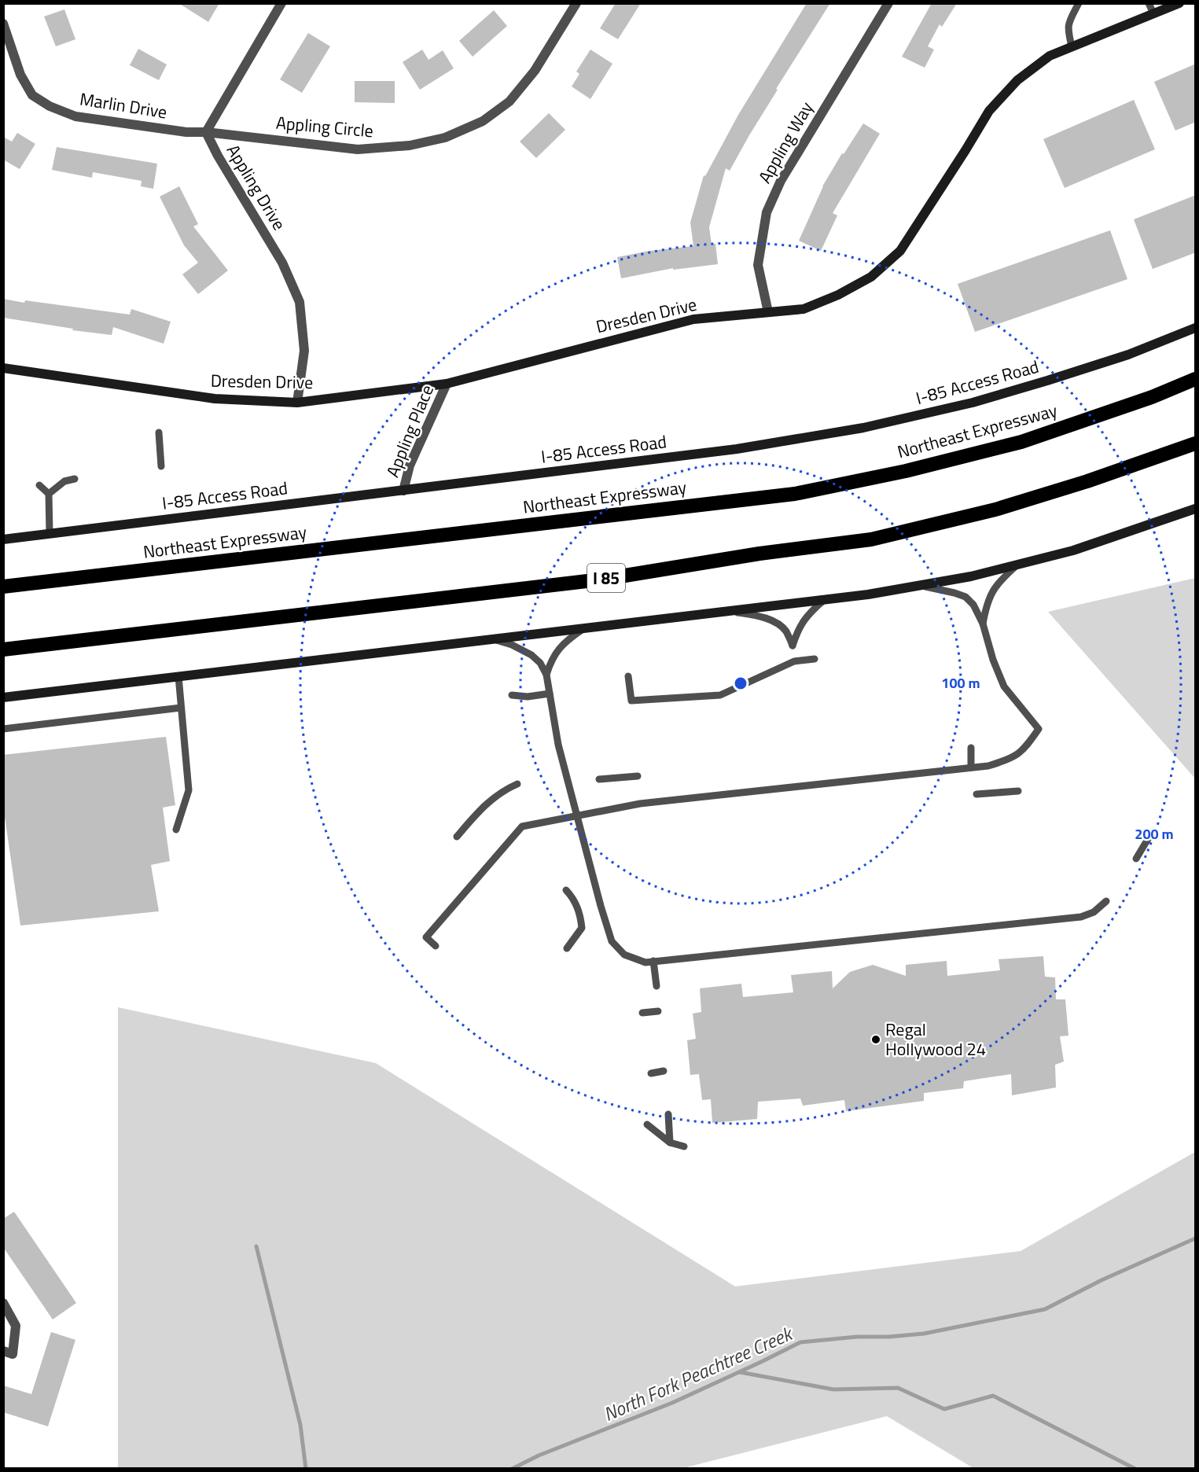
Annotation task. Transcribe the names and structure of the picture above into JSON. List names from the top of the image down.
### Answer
{
  "streets": {
    "highway": ["Northeast Expressway", "I 85"],
    "main road": ["Dresden Drive", "I-85 Access Road"],
    "street": [
      "Marlin Drive",
      "Appling Circle",
      "Appling Way",
      "Appling Drive",
      "Appling Place"
    ]
  },
  "crossings": [
    ["Marlin Drive", "Appling Circle"],
    ["Marlin Drive", "Appling Drive"],
    ["Appling Circle", "Appling Drive"],
    ["Appling Way", "Dresden Drive"],
    ["Appling Drive", "Dresden Drive"],
    ["Dresden Drive", "Appling Place"],
    ["I-85 Access Road", "Appling Place"]
  ],
  "water": ["North Fork Peachtree Creek"],
  "places": ["Regal Hollywood 24"],
  "rings": ["100 m", "200 m"]
}
